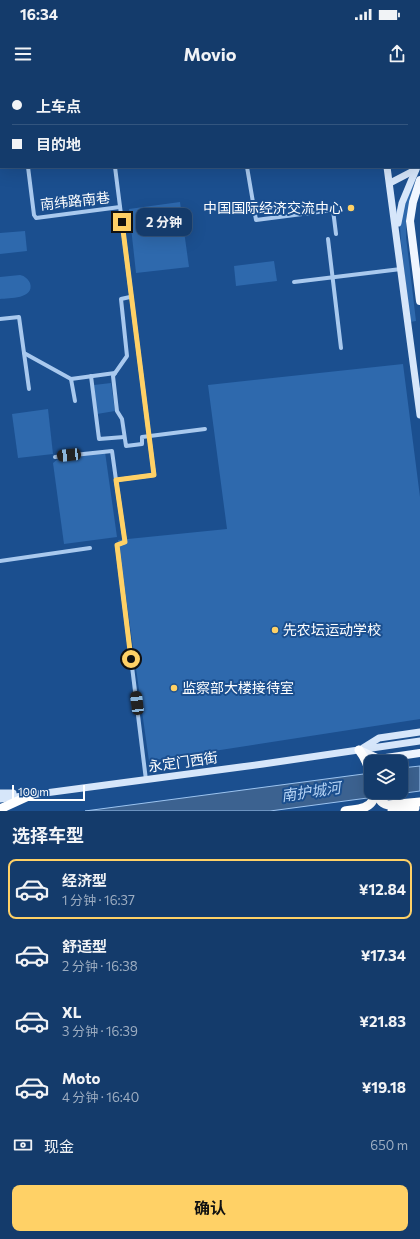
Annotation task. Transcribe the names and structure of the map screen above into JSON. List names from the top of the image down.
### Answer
{
  "streets": {
    "street": ["南纬路南巷", "永定门西街"]
  },
  "water": ["南护城河"],
  "places": ["中国国际经济交流中心", "先农坛运动学校", "监察部大楼接待室"],
  "scale_bar": "100 m",
  "page": {
    "status": "16:34",
    "header": "Movio",
    "banner": ["上车点", "目的地"],
    "bubble": "2 分钟",
    "scale": "100 m",
    "heading": "选择车型",
    "list": [
      {
        "name": "经济型",
        "note": "1 分钟 · 16:37",
        "value": "¥12.84"
      },
      {
        "name": "舒适型",
        "note": "2 分钟 · 16:38",
        "value": "¥17.34"
      },
      {
        "name": "XL",
        "note": "3 分钟 · 16:39",
        "value": "¥21.83"
      },
      {
        "name": "Moto",
        "note": "4 分钟 · 16:40",
        "value": "¥19.18"
      }
    ],
    "pay": ["现金", "650 m"],
    "buttons": "确认"
  }
}
